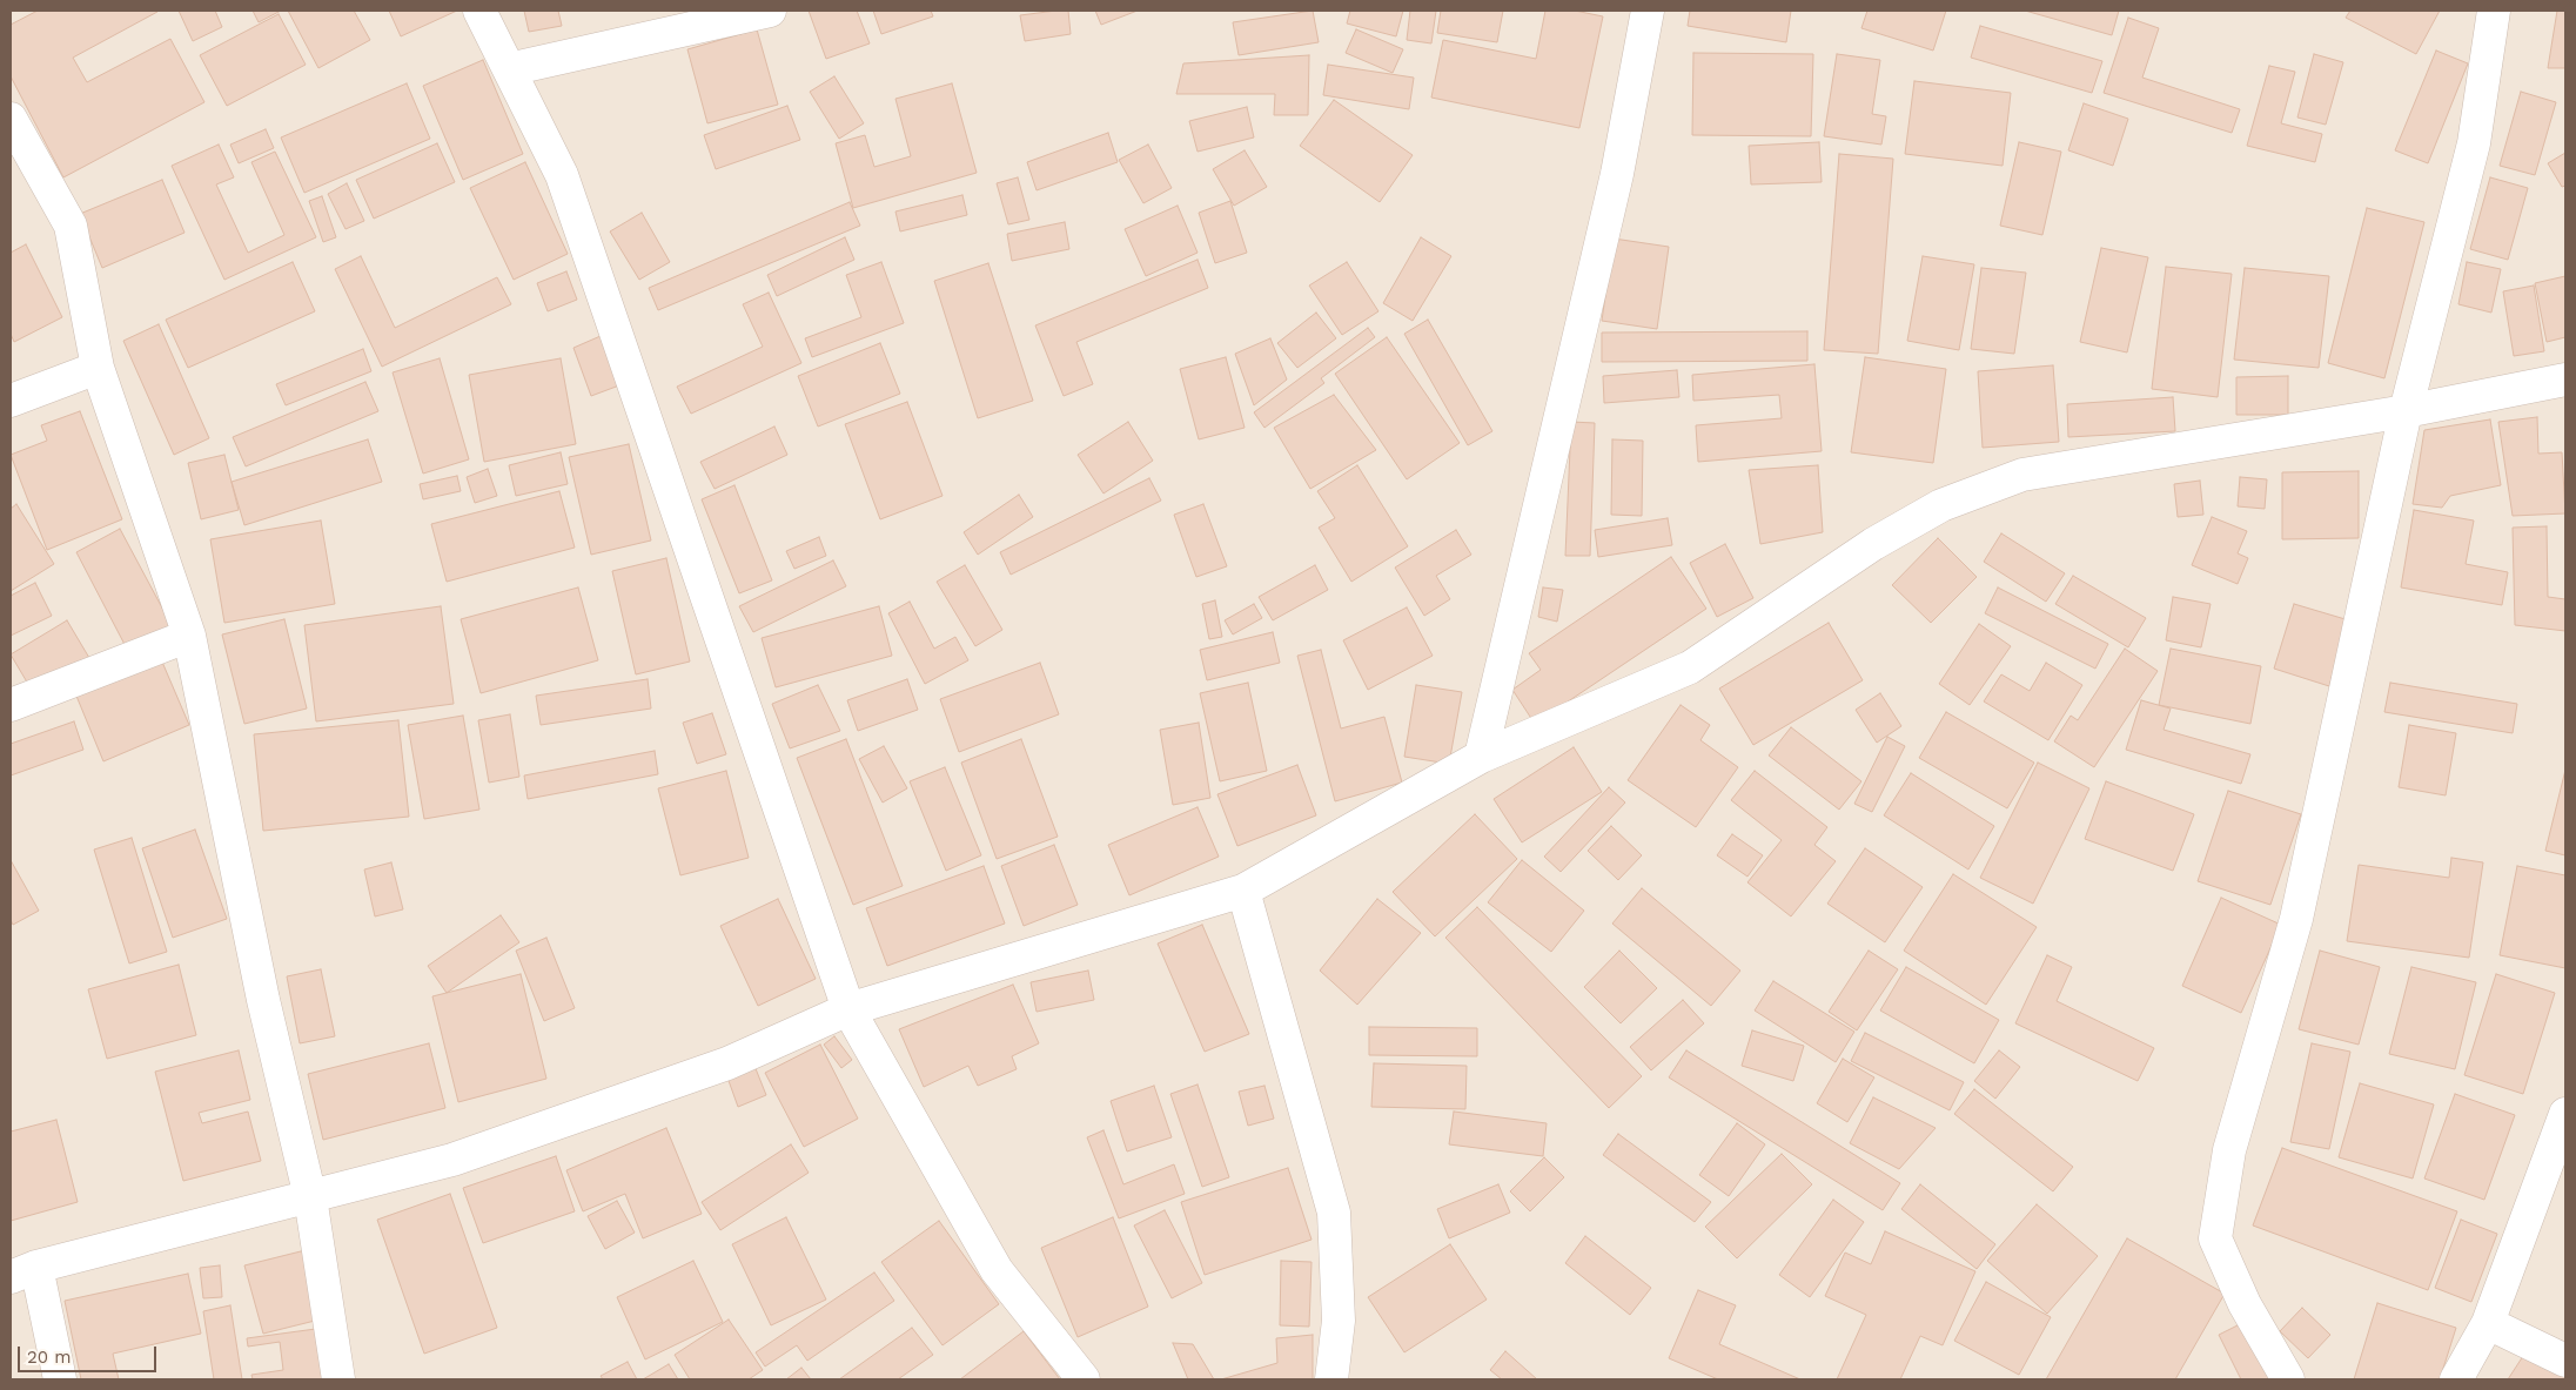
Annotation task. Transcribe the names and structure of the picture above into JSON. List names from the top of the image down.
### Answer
{
  "scale_bar": "20 m"
}
